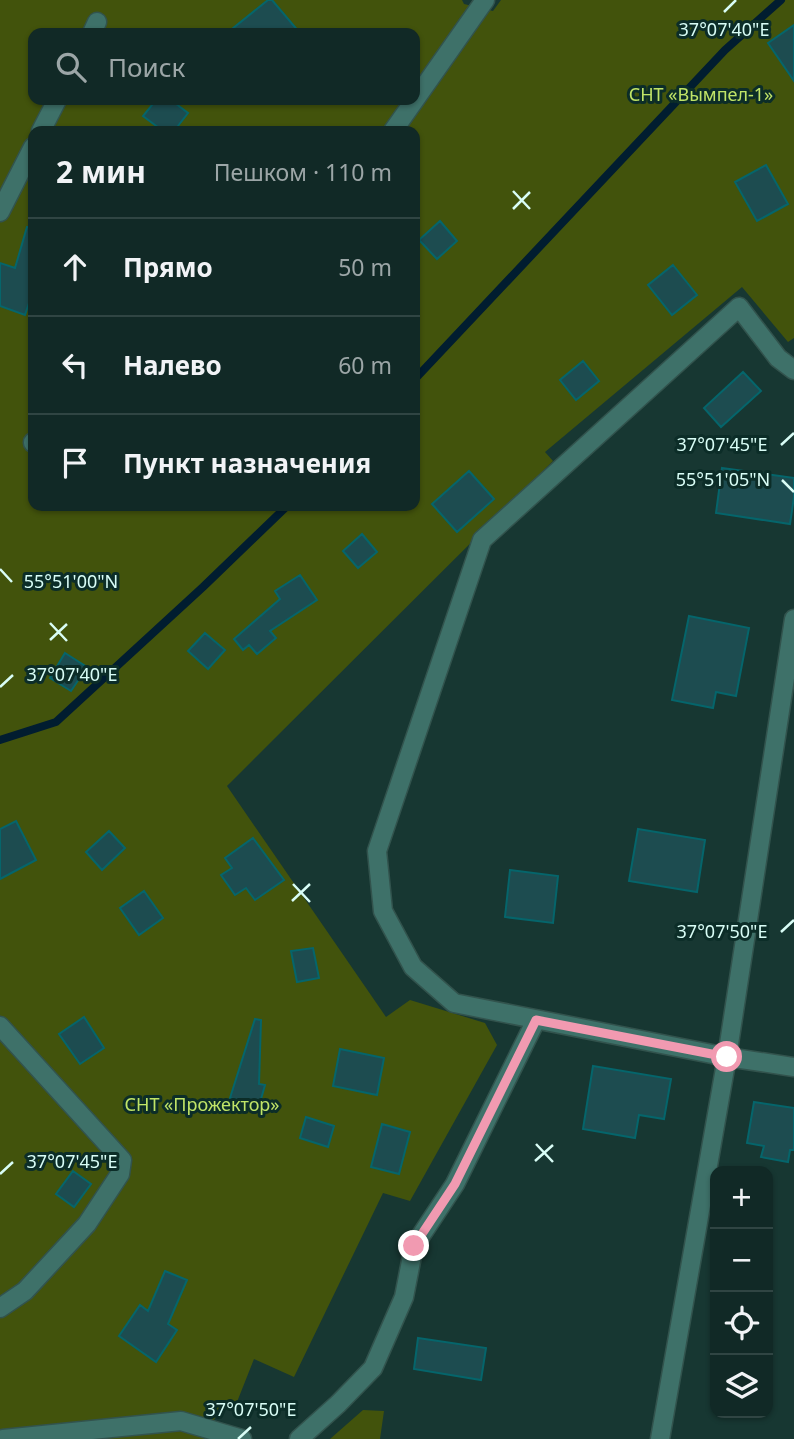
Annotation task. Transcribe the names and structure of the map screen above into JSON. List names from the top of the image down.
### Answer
{
  "parks": ["СНТ «Вымпел-1»", "СНТ «Прожектор»"],
  "page": {
    "search": "Поиск",
    "heading": ["2 мин", "Пешком · 110 m"],
    "list": [
      ["Прямо", "50 m"],
      ["Налево", "60 m"],
      "Пункт назначения"
    ],
    "map_buttons": ["+", "−"]
  },
  "coordinates": [
    "37°07'40\"E",
    "37°07'45\"E",
    "55°51'05\"N",
    "55°51'00\"N",
    "37°07'50\"E"
  ]
}
